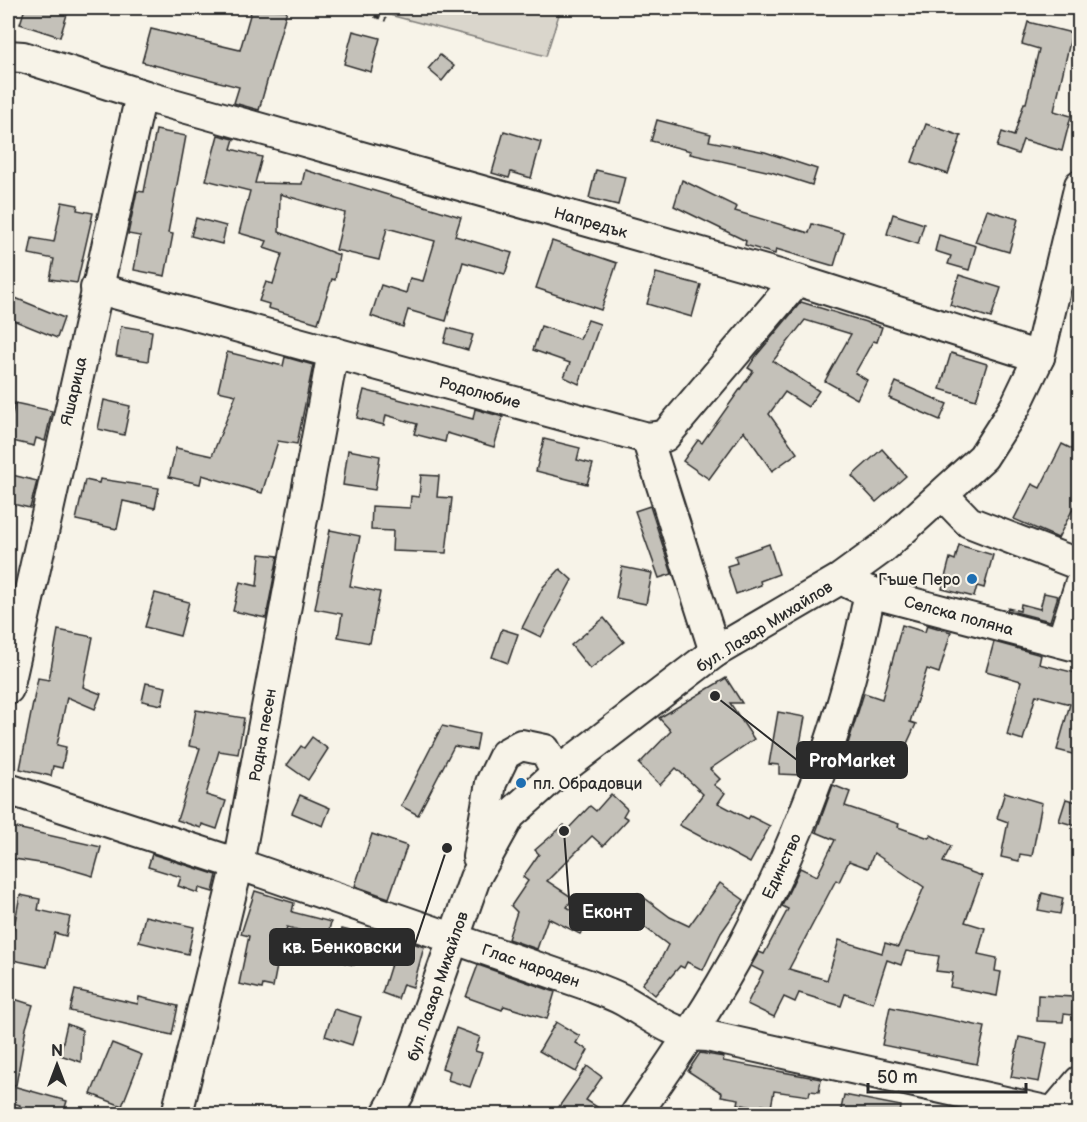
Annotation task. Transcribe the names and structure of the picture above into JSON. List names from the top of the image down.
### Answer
{
  "streets": {
    "street": [
      "Напредък",
      "Яшарица",
      "Родолюбие",
      "Селска поляна",
      "бул. Лазар Михайлов",
      "Родна песен",
      "Единство",
      "Глас народен"
    ]
  },
  "crossings": [
    ["Напредък", "Яшарица"],
    ["Напредък", "бул. Лазар Михайлов"],
    ["Яшарица", "Родолюбие"],
    ["Родолюбие", "Родна песен"],
    ["Селска поляна", "бул. Лазар Михайлов"],
    ["Селска поляна", "Единство"],
    ["бул. Лазар Михайлов", "Глас народен"],
    ["Родна песен", "Глас народен"],
    ["Единство", "Глас народен"]
  ],
  "places": [
    "Гъше Перо",
    "ProMarket",
    "пл. Обрадовци",
    "Еконт",
    "кв. Бенковски"
  ],
  "scale_bar": "50 m",
  "north": "top"
}
